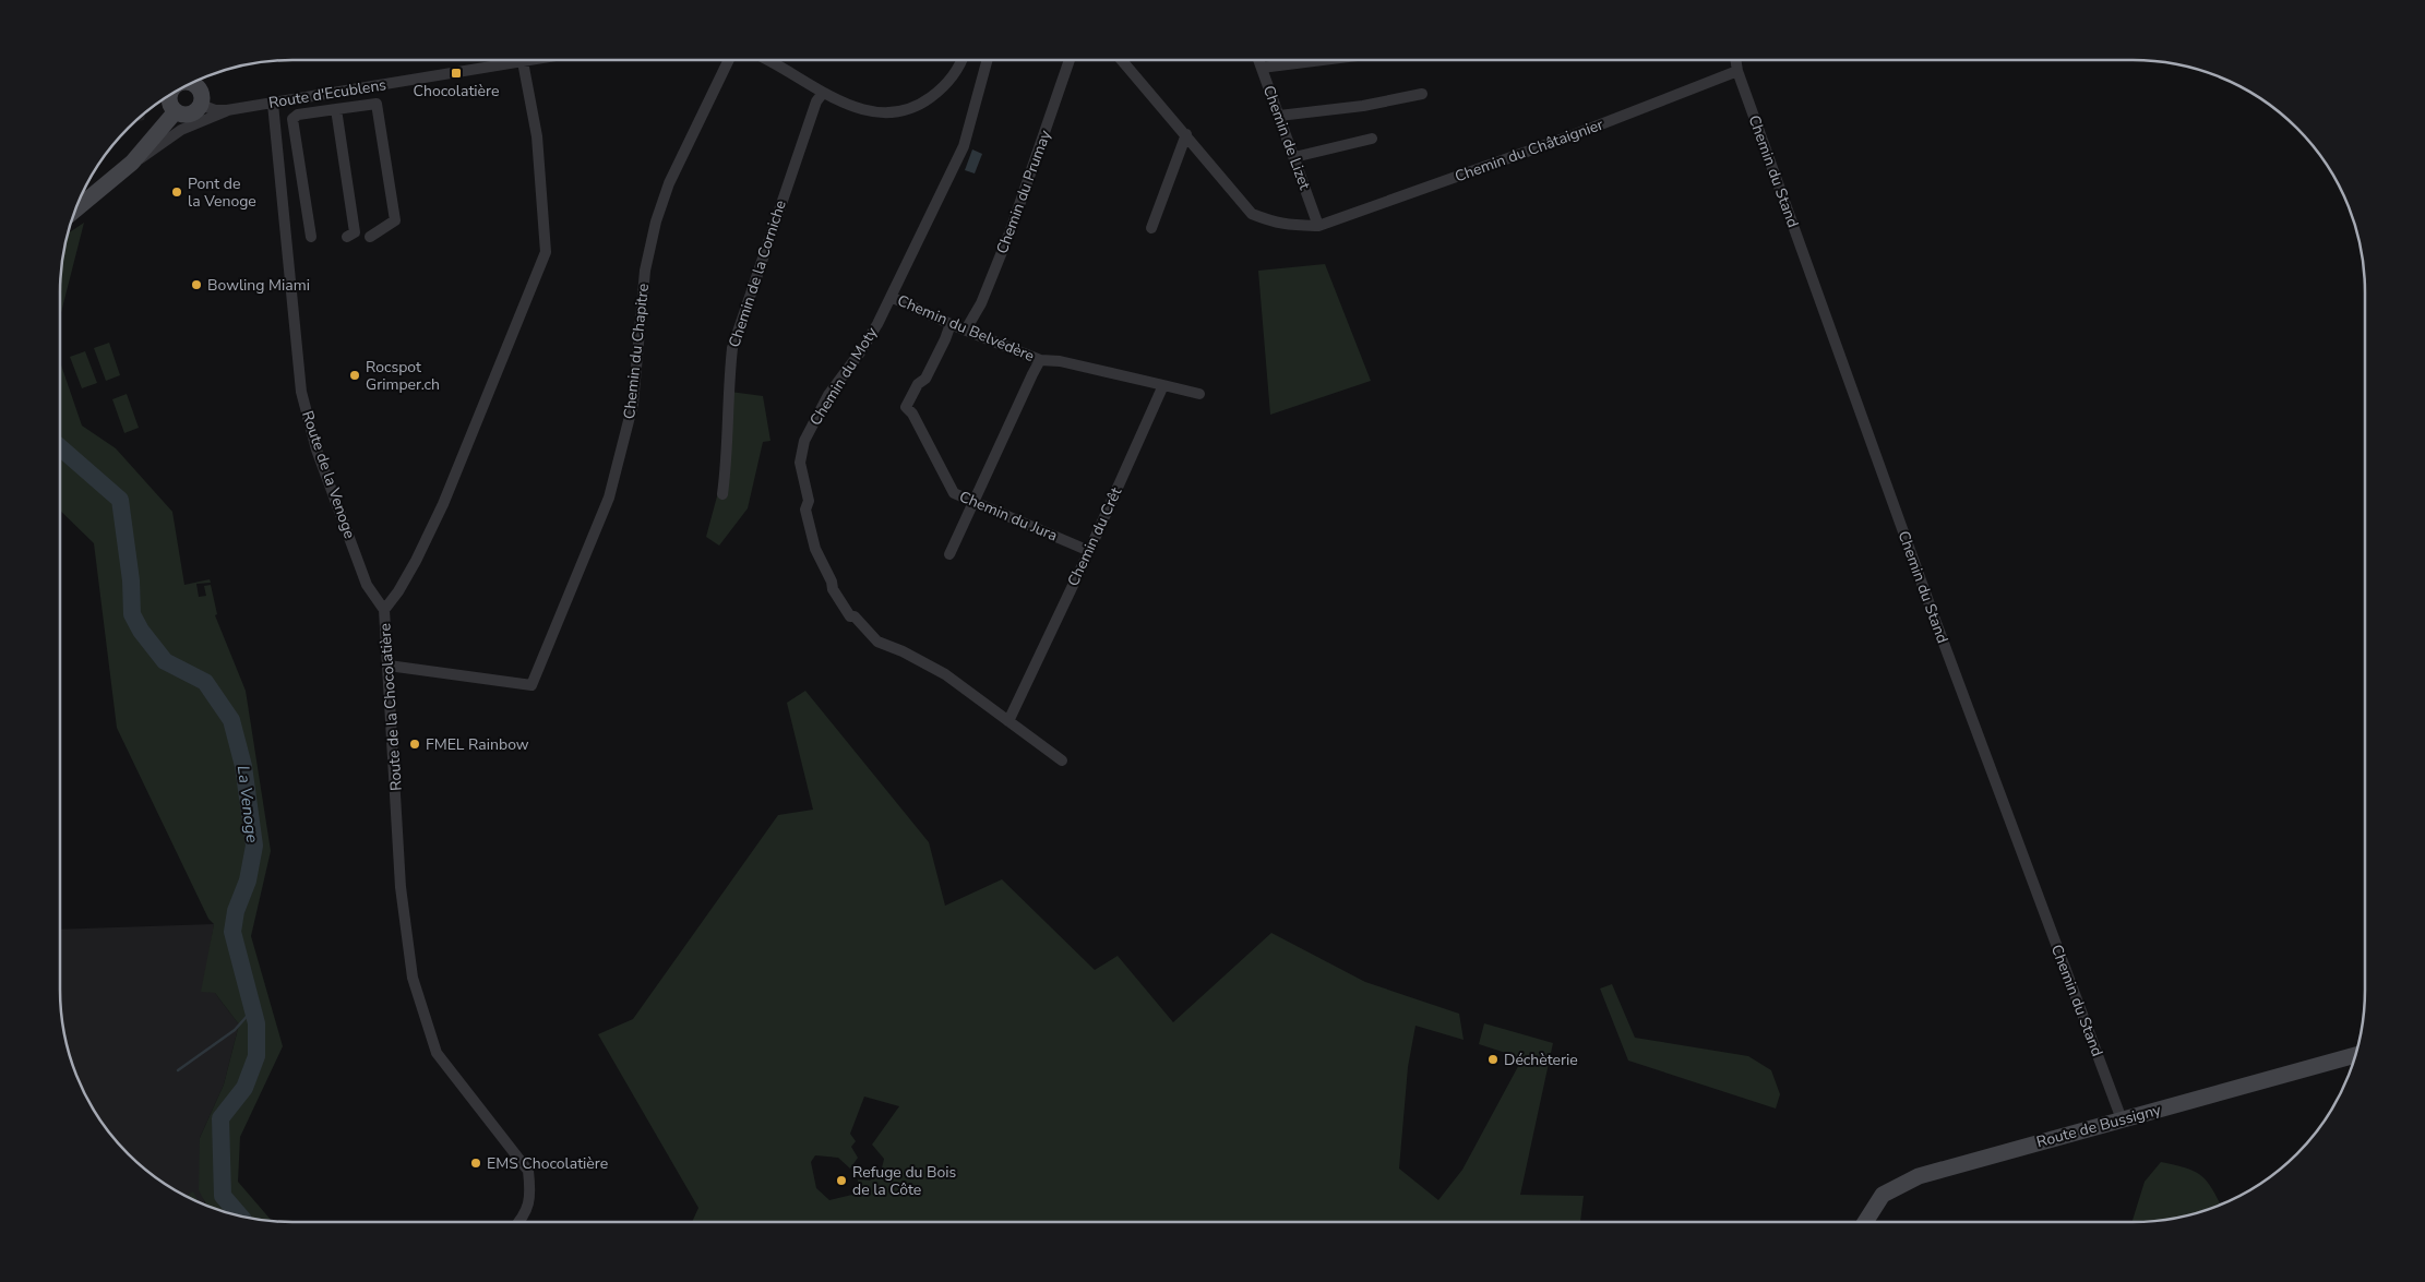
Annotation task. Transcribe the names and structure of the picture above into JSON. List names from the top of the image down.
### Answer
{
  "streets": {
    "street": [
      "Route d'Ecublens",
      "Chemin de Lizet",
      "Chemin du Châtaignier",
      "Chemin du Stand",
      "Chemin du Prumay",
      "Chemin de la Corniche",
      "Chemin du Belvédère",
      "Chemin du Chapitre",
      "Chemin du Moty",
      "Route de la Venoge",
      "Chemin du Jura",
      "Chemin du Crêt",
      "Route de la Chocolatière",
      "Route de Bussigny"
    ]
  },
  "crossings": [
    ["Route d'Ecublens", "Route de la Venoge"],
    ["Chemin de Lizet", "Chemin du Châtaignier"],
    ["Chemin du Châtaignier", "Chemin du Stand"],
    ["Chemin du Stand", "Route de Bussigny"],
    ["Chemin du Prumay", "Chemin du Belvédère"],
    ["Chemin du Belvédère", "Chemin du Moty"],
    ["Chemin du Belvédère", "Chemin du Jura"],
    ["Chemin du Belvédère", "Chemin du Crêt"],
    ["Chemin du Chapitre", "Route de la Chocolatière"],
    ["Chemin du Moty", "Chemin du Crêt"],
    ["Route de la Venoge", "Route de la Chocolatière"],
    ["Chemin du Jura", "Chemin du Crêt"]
  ],
  "water": ["La Venoge"],
  "places": {
    "transit": ["Chocolatière"],
    "other": [
      "Pont de la Venoge",
      "Bowling Miami",
      "Rocspot Grimper.ch",
      "FMEL Rainbow",
      "Déchèterie",
      "EMS Chocolatière",
      "Refuge du Bois de la Côte"
    ]
  }
}
